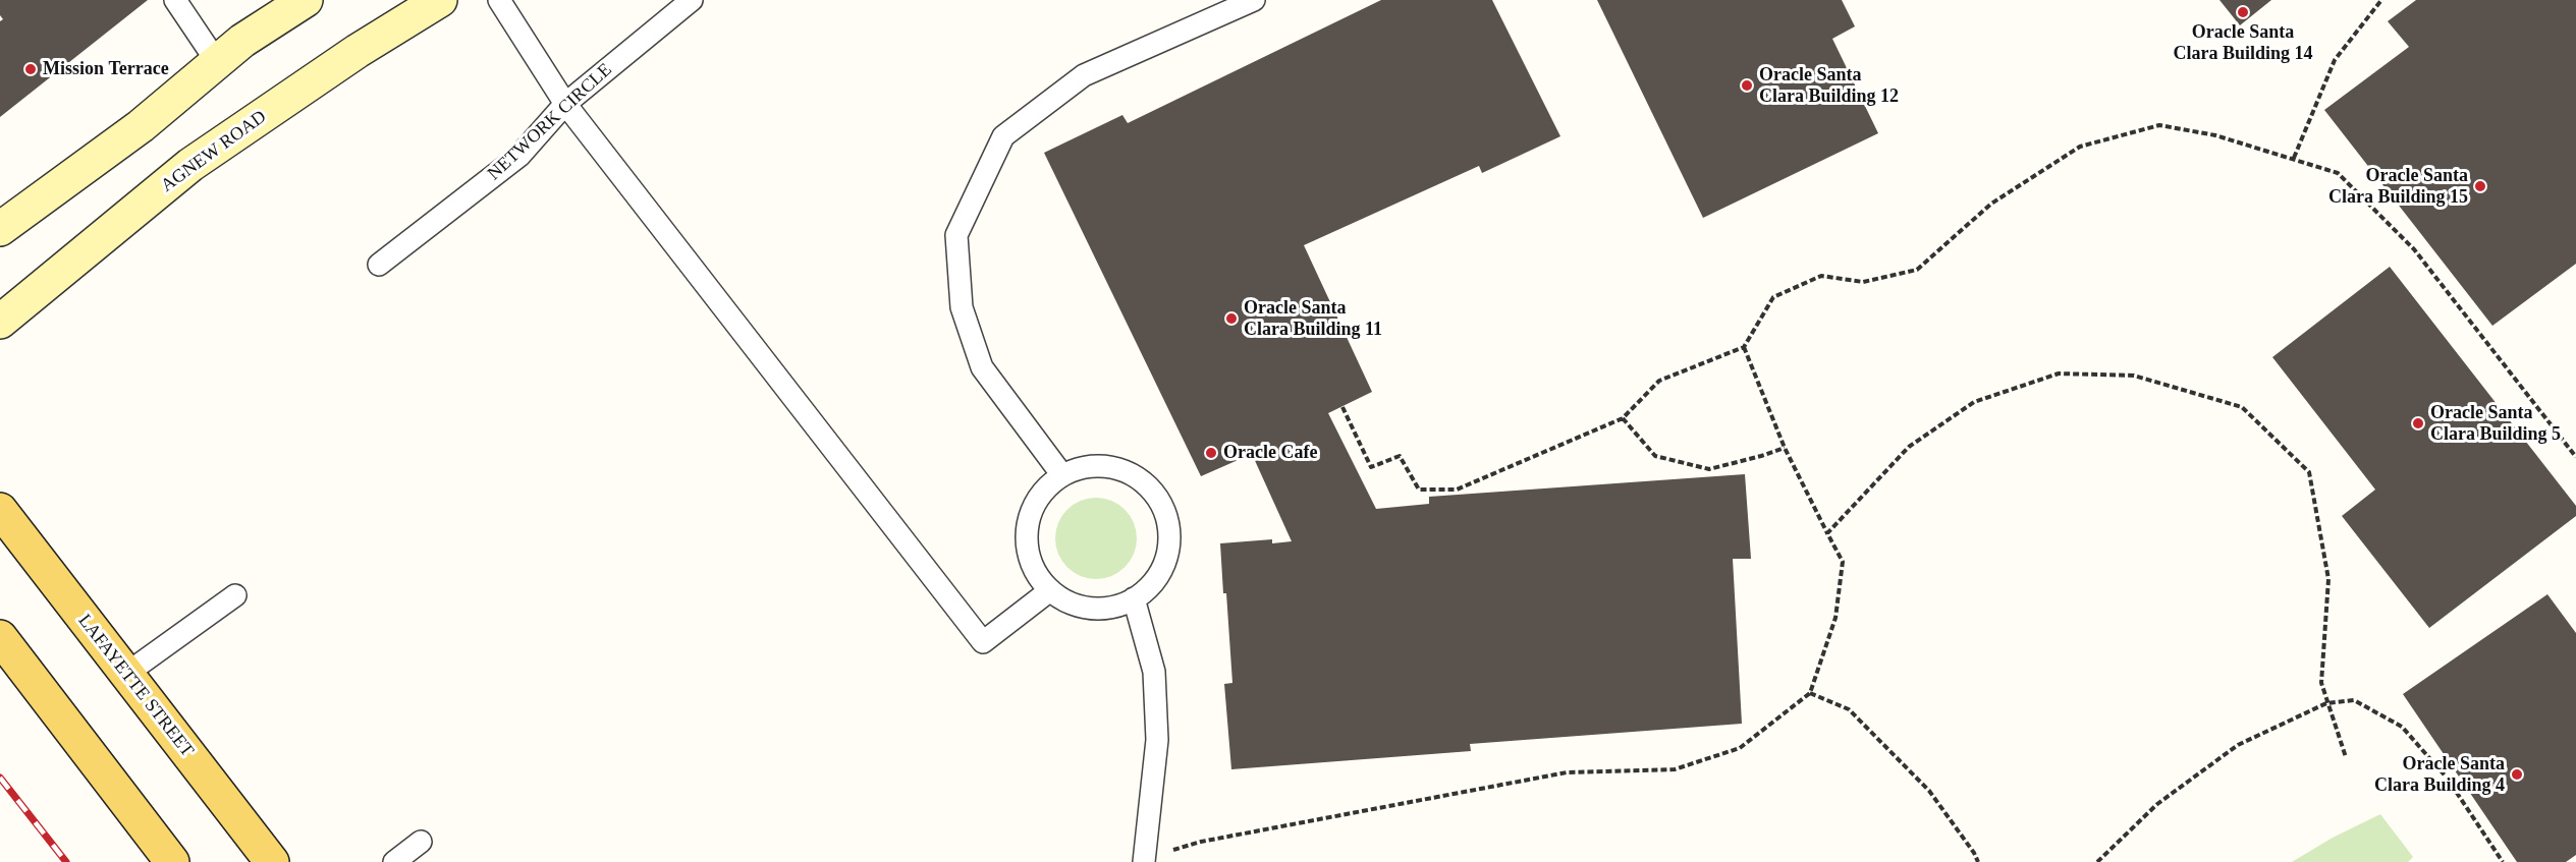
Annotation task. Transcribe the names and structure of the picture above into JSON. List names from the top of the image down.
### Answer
{
  "streets": {
    "main road": ["AGNEW ROAD", "LAFAYETTE STREET"],
    "lane": ["NETWORK CIRCLE"]
  },
  "places": [
    "Oracle Santa Clara Building 14",
    "Mission Terrace",
    "Oracle Santa Clara Building 12",
    "Oracle Santa Clara Building 15",
    "Oracle Santa Clara Building 11",
    "Oracle Santa Clara Building 5",
    "Oracle Cafe",
    "Oracle Santa Clara Building 4"
  ]
}
